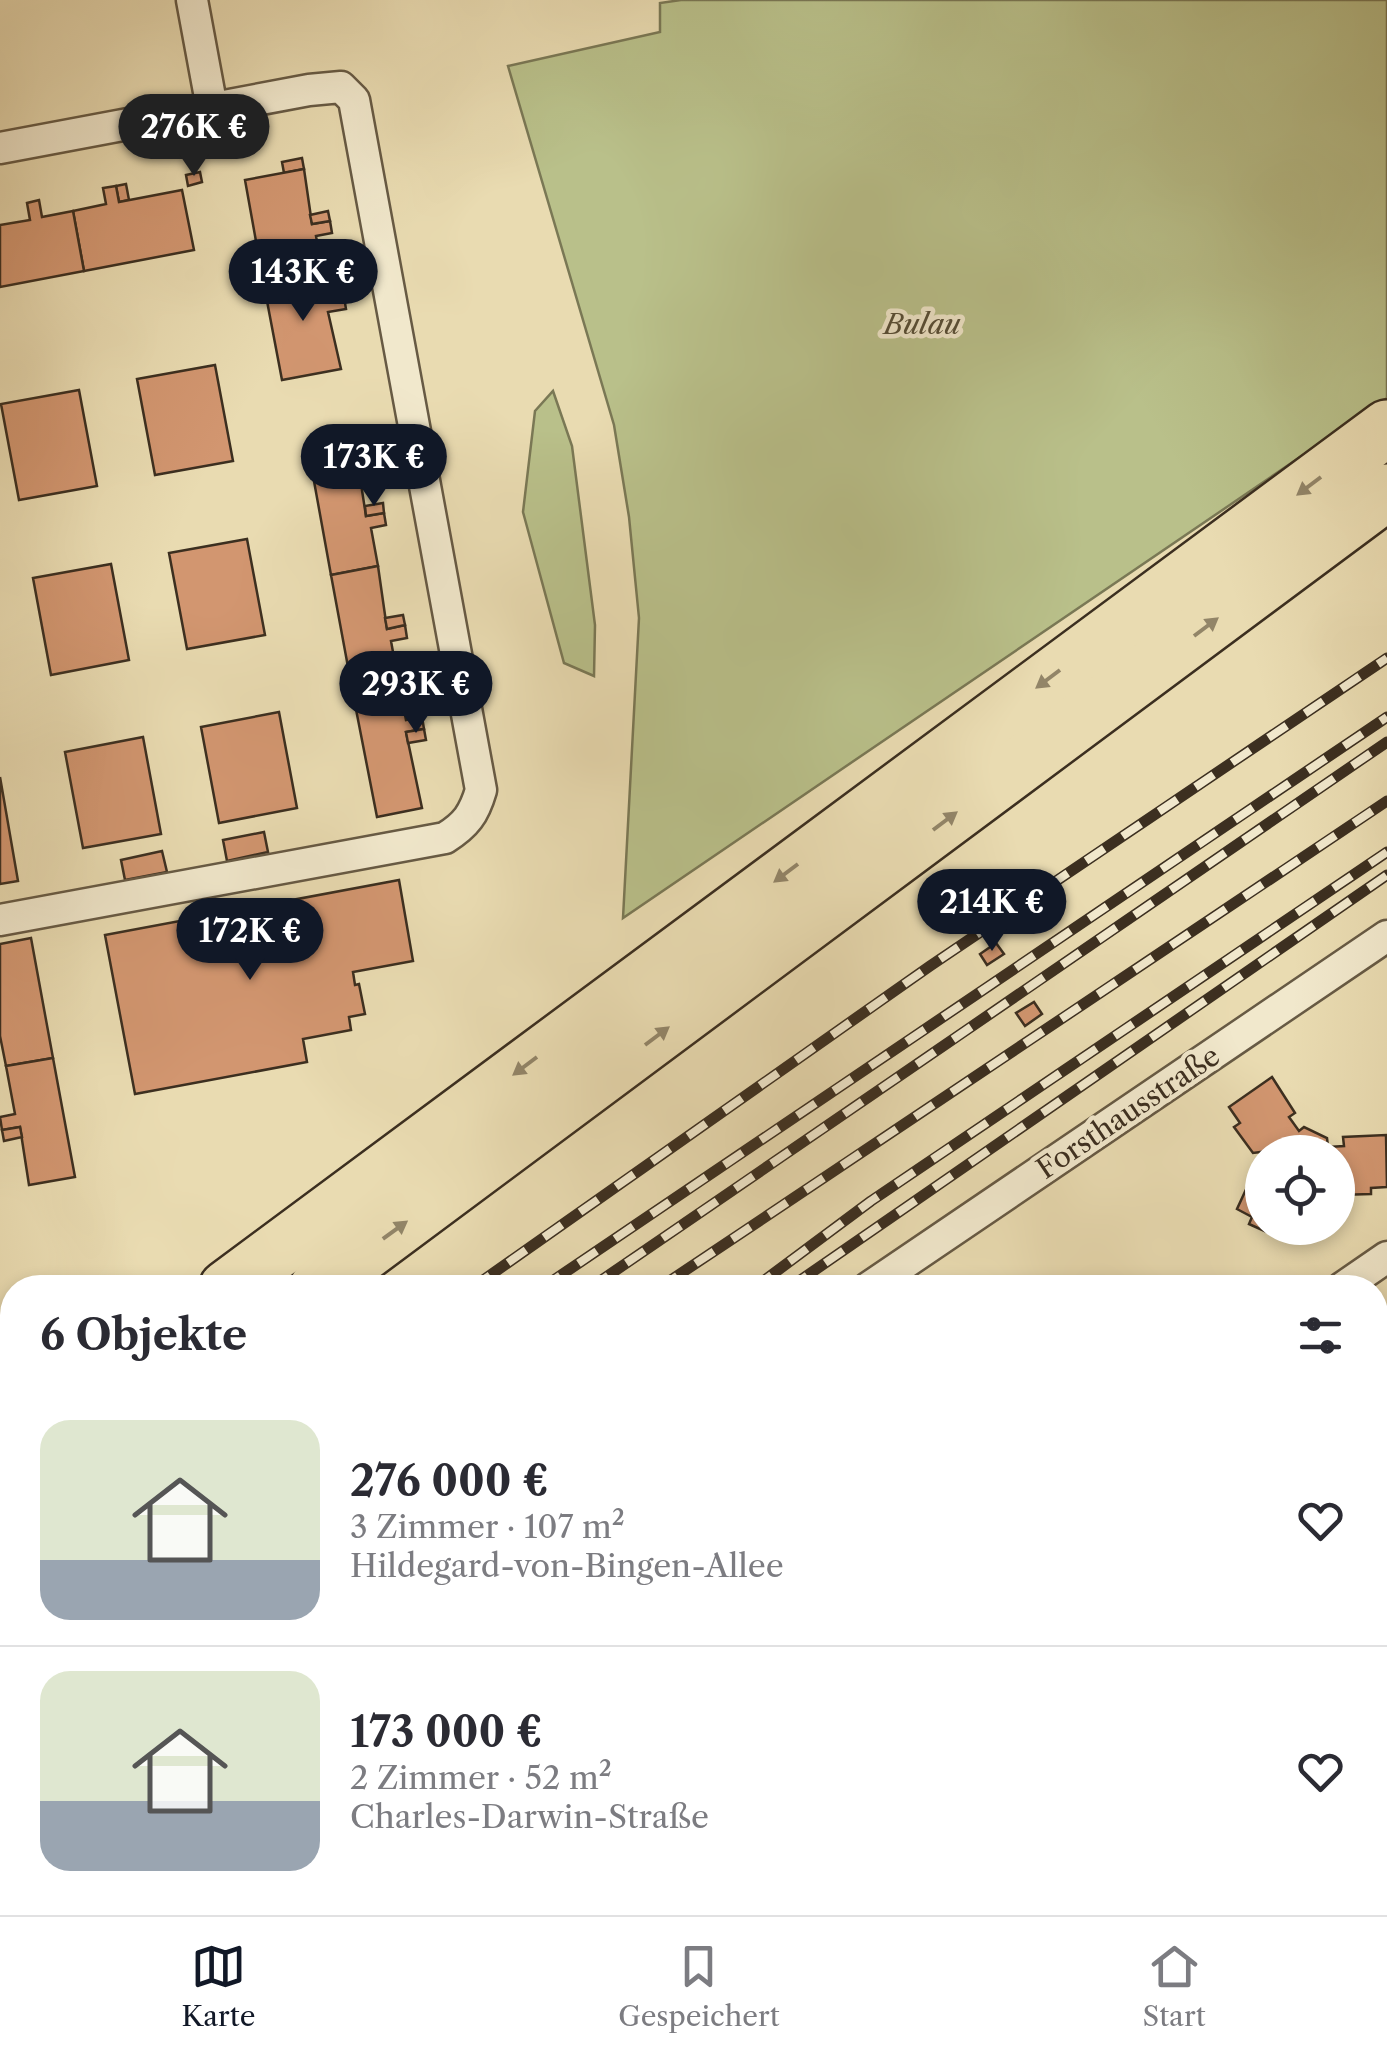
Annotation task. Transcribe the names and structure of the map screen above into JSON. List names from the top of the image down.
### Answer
{
  "streets": {
    "street": ["Forsthausstraße"]
  },
  "parks": ["Bulau"],
  "page": {
    "price": [
      "276K €",
      "143K €",
      "173K €",
      "293K €",
      "214K €",
      "172K €"
    ],
    "heading": "6 Objekte",
    "list": [
      {
        "name": "276 000 €",
        "note": "3 Zimmer · 107 m² · Hildegard-von-Bingen-Allee"
      },
      {
        "name": "173 000 €",
        "note": "2 Zimmer · 52 m² · Charles-Darwin-Straße"
      }
    ],
    "tabs": ["Karte", "Gespeichert", "Start"]
  }
}
